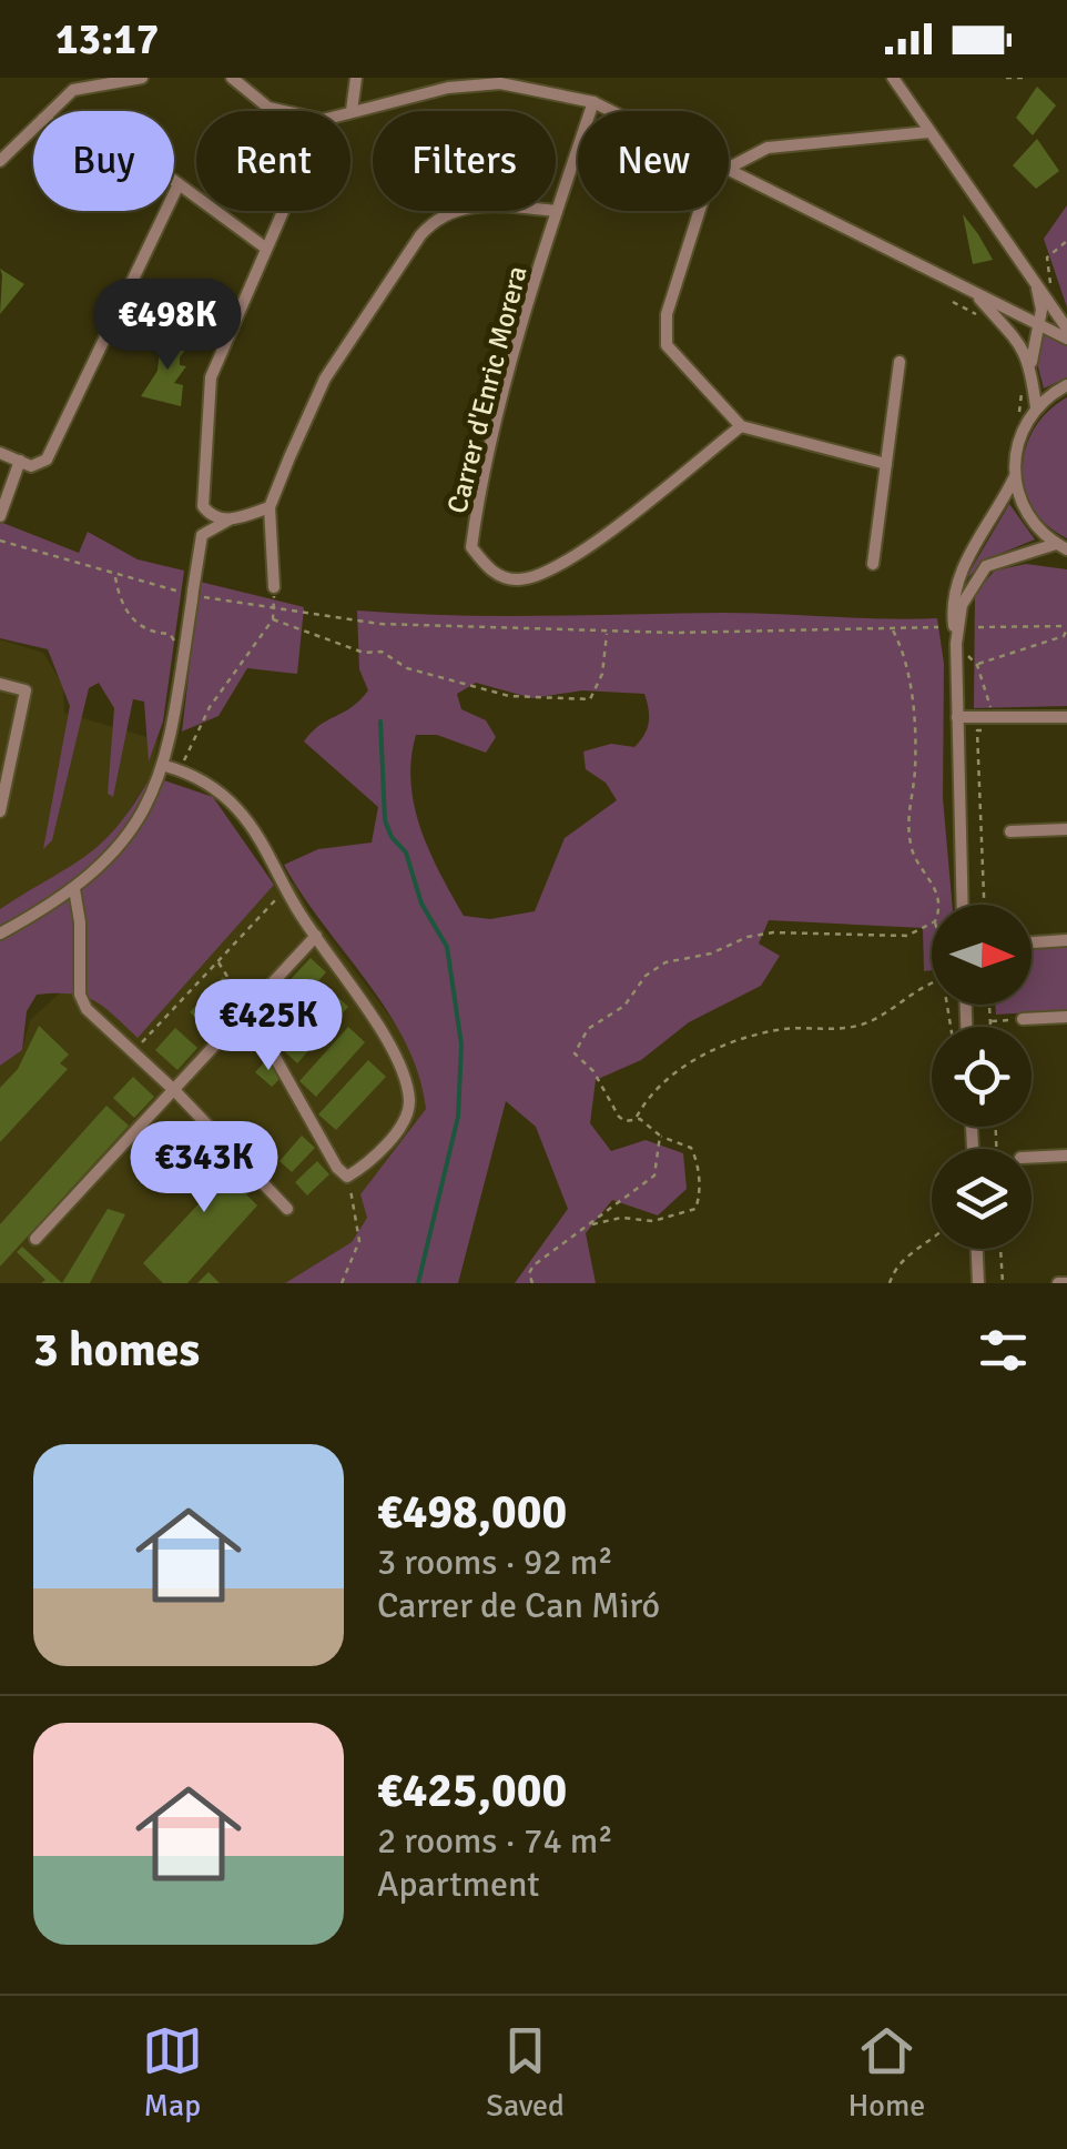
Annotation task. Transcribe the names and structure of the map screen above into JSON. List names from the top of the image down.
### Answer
{
  "streets": {
    "street": ["Carrer d'Enric Morera"]
  },
  "north": "right",
  "page": {
    "status": "13:17",
    "chip": [
      "Buy",
      "Rent",
      "Filters",
      "New"
    ],
    "price": ["€498K", "€425K", "€343K"],
    "heading": "3 homes",
    "list": [
      {
        "name": "€498,000",
        "note": "3 rooms · 92 m² · Carrer de Can Miró"
      },
      {
        "name": "€425,000",
        "note": "2 rooms · 74 m² · Apartment"
      }
    ],
    "tabs": ["Map", "Saved", "Home"]
  }
}
